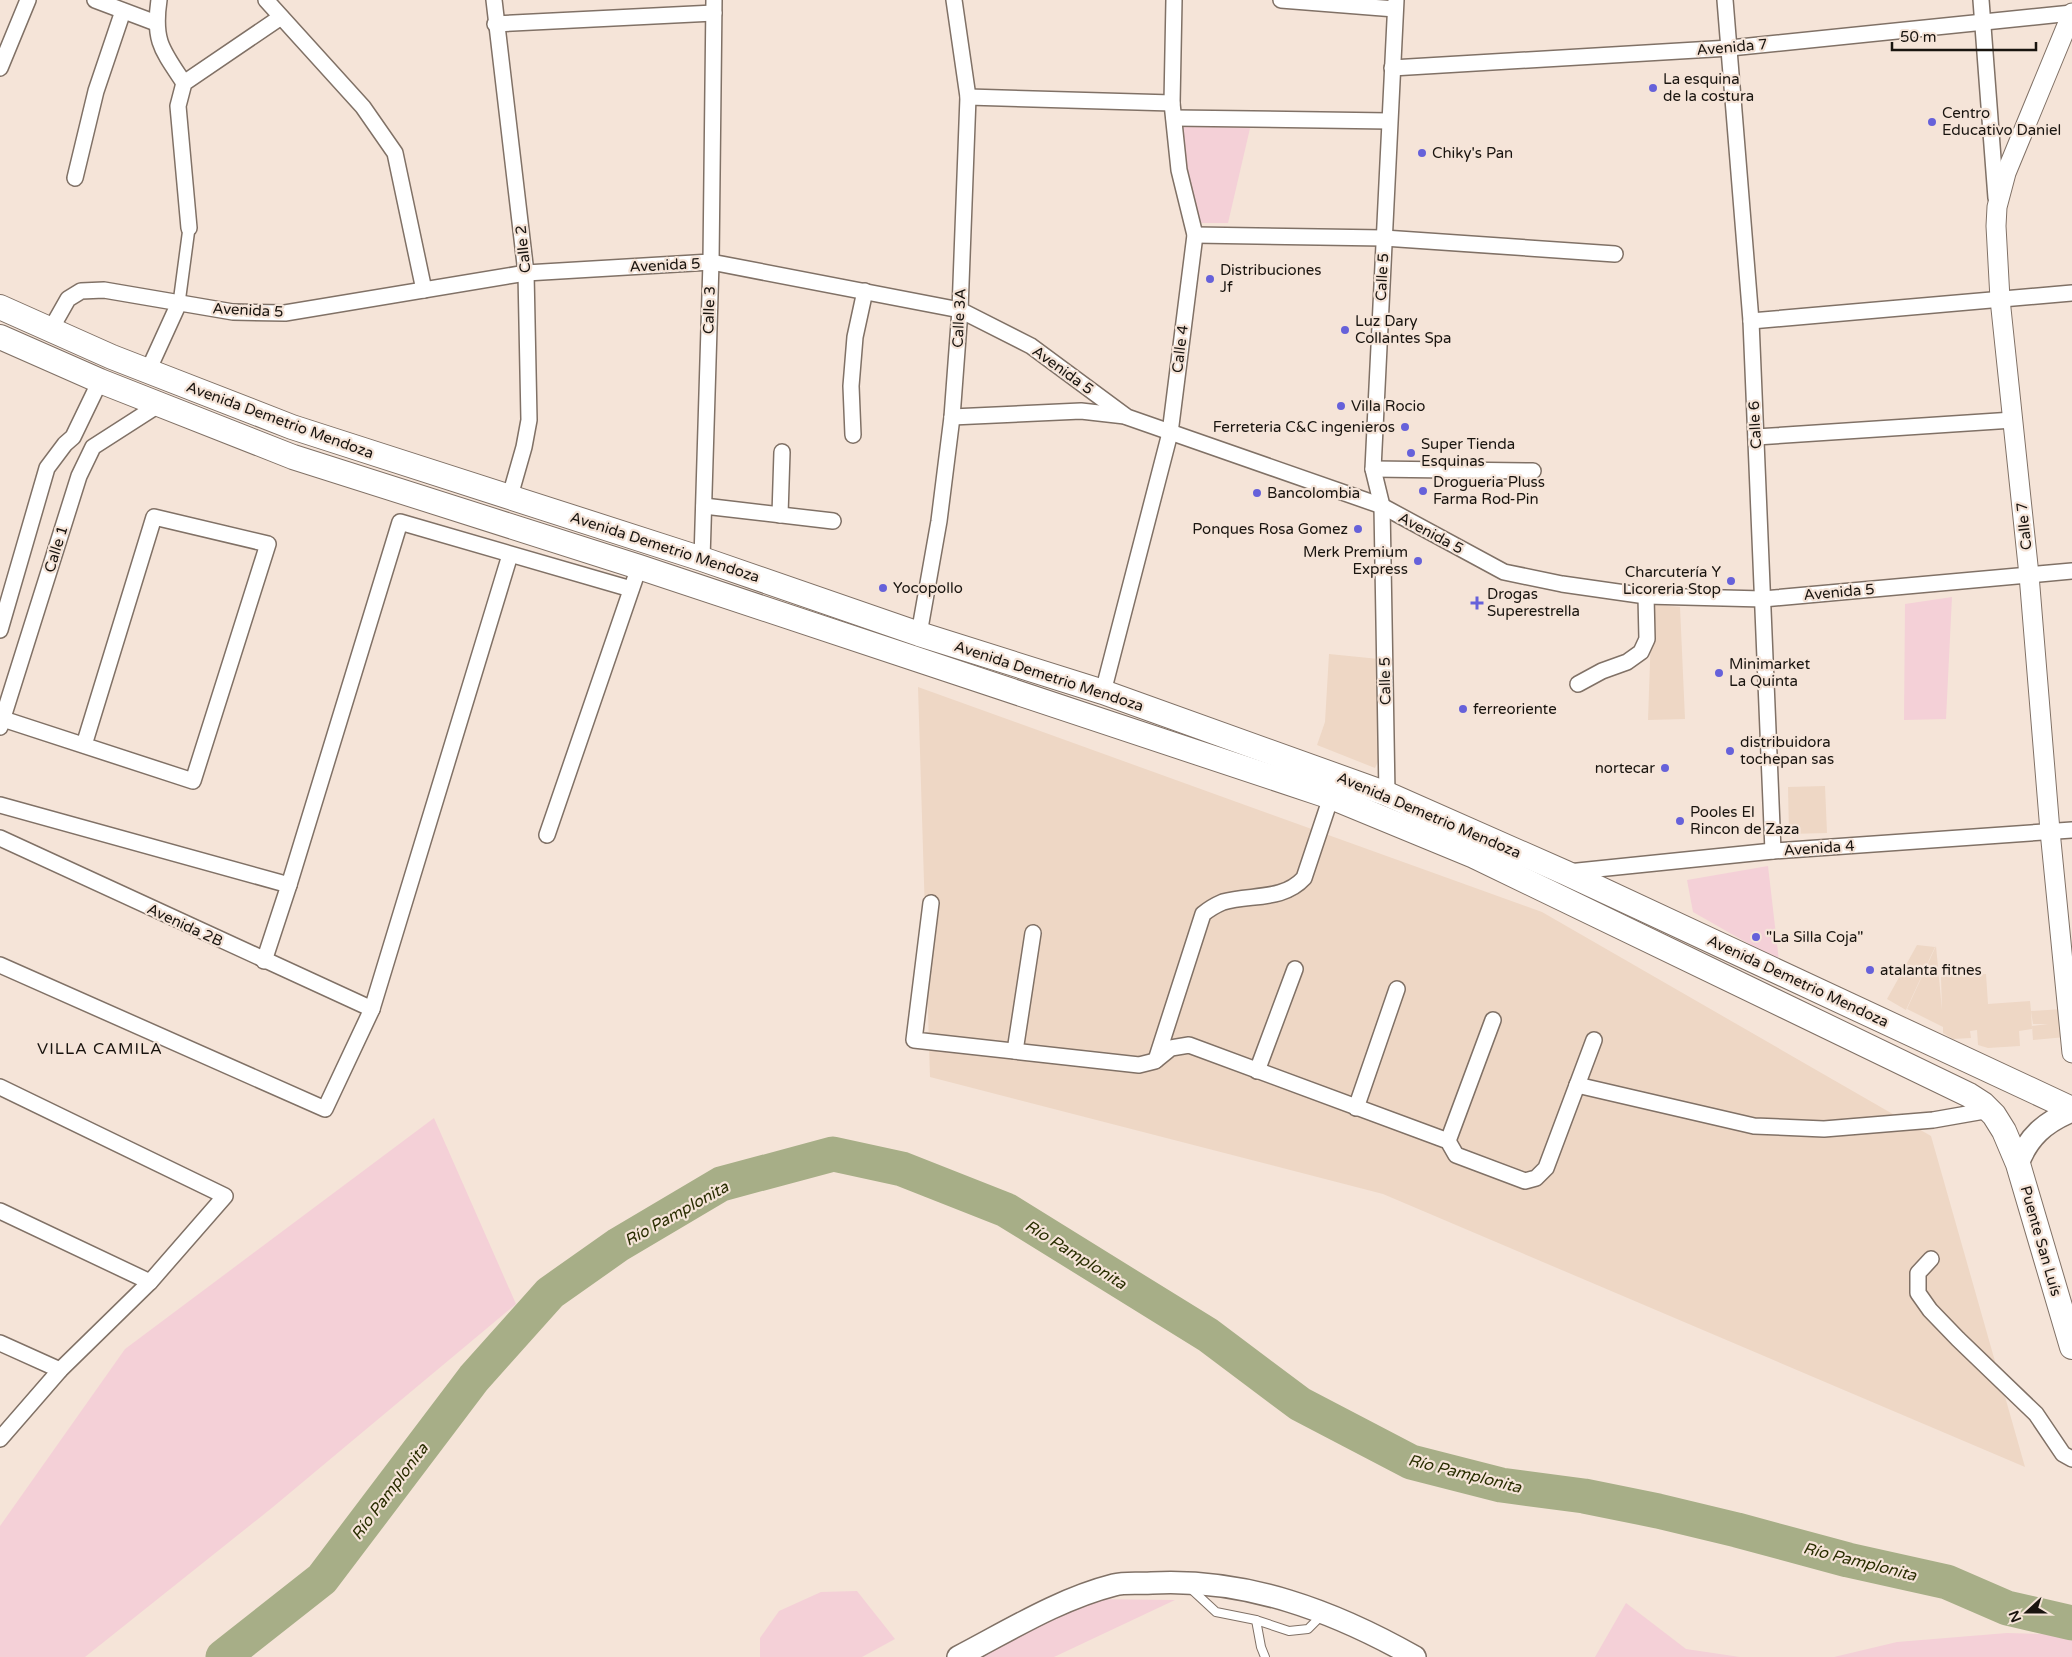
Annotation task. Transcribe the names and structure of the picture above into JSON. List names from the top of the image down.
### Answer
{
  "streets": {
    "main road": ["Avenida Demetrio Mendoza", "Puente San Luís"],
    "street": [
      "Avenida 7",
      "Calle 2",
      "Avenida 5",
      "Calle 5",
      "Calle 3",
      "Calle 3A",
      "Calle 4",
      "Calle 6",
      "Calle 7",
      "Calle 1",
      "Avenida 4",
      "Avenida 2B"
    ]
  },
  "crossings": [
    ["Avenida 7", "Calle 5"],
    ["Avenida 7", "Calle 6"],
    ["Avenida 7", "Calle 7"],
    ["Calle 2", "Avenida 5"],
    ["Calle 2", "Avenida Demetrio Mendoza"],
    ["Avenida 5", "Calle 5"],
    ["Avenida 5", "Calle 3"],
    ["Avenida 5", "Calle 3A"],
    ["Avenida 5", "Calle 4"],
    ["Avenida 5", "Avenida Demetrio Mendoza"],
    ["Avenida 5", "Calle 6"],
    ["Avenida 5", "Calle 7"],
    ["Calle 5", "Avenida Demetrio Mendoza"],
    ["Calle 3", "Avenida Demetrio Mendoza"],
    ["Calle 3A", "Avenida Demetrio Mendoza"],
    ["Calle 4", "Avenida Demetrio Mendoza"],
    ["Avenida Demetrio Mendoza", "Calle 1"],
    ["Avenida Demetrio Mendoza", "Avenida 4"],
    ["Avenida Demetrio Mendoza", "Puente San Luís"],
    ["Calle 6", "Avenida 4"],
    ["Calle 7", "Avenida 4"]
  ],
  "districts": ["VILLA CAMILA"],
  "water": ["Río Pamplonita"],
  "places": {
    "other": [
      "La esquina de la costura",
      "Centro Educativo Daniel",
      "Chiky's Pan",
      "Distribuciones Jf",
      "Luz Dary Collantes Spa",
      "Villa Rocio",
      "Ferreteria C&C ingenieros",
      "Super Tienda Esquinas",
      "Drogueria Pluss Farma Rod-Pin",
      "Bancolombia",
      "Ponques Rosa Gomez",
      "Merk Premium Express",
      "Charcutería Y Licoreria Stop",
      "Yocopollo",
      "Minimarket La Quinta",
      "ferreoriente",
      "distribuidora tochepan sas",
      "nortecar",
      "Pooles El Rincon de Zaza",
      "\"La Silla Coja\"",
      "atalanta fitnes"
    ],
    "health": ["Drogas Superestrella"]
  },
  "scale_bar": "50 m",
  "north": "left"
}
